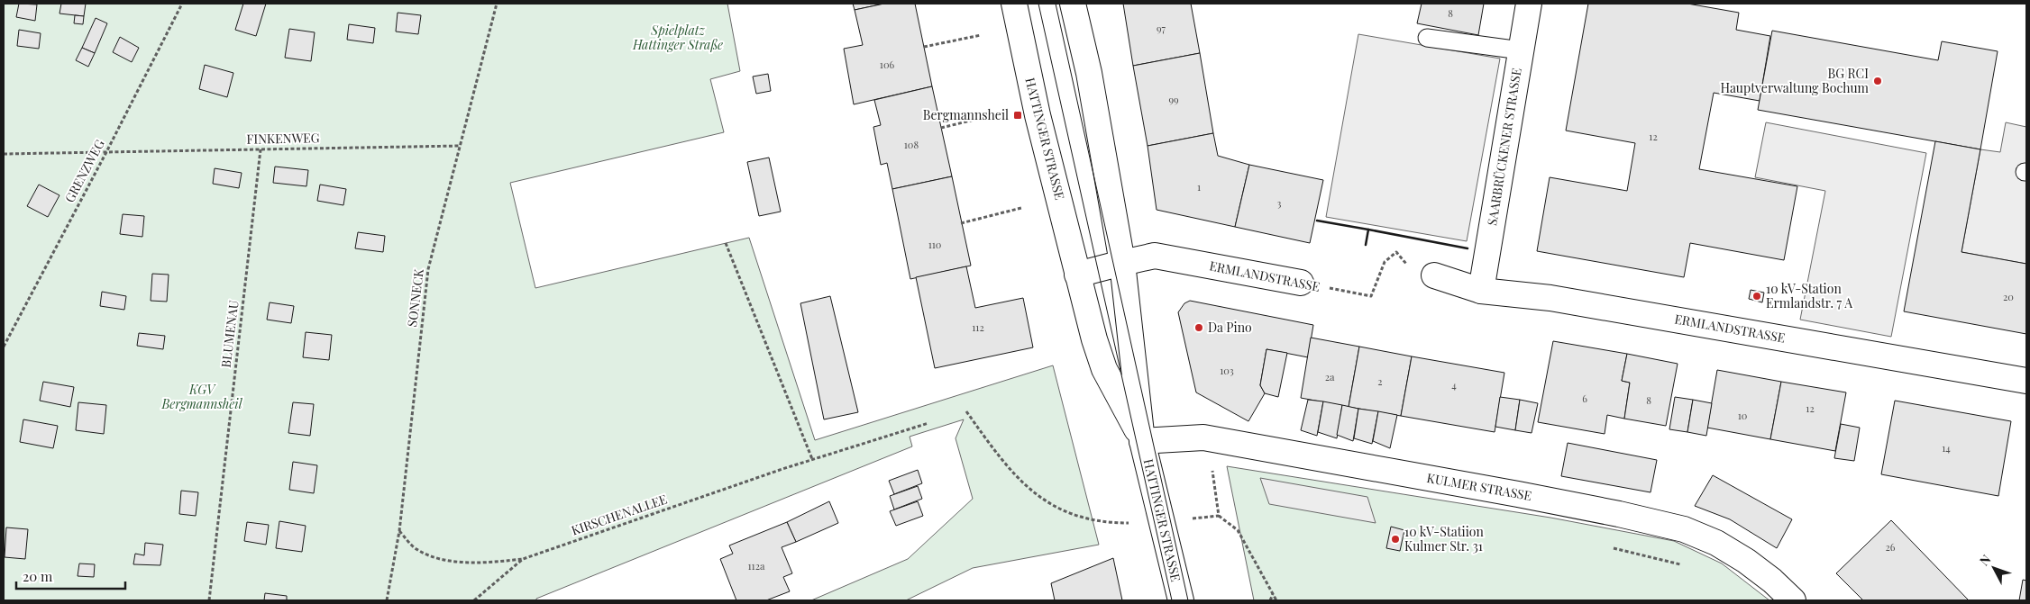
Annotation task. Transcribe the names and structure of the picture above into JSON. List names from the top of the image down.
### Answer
{
  "streets": {
    "street": [
      "HATTINGER STRASSE",
      "SAARBRÜCKENER STRASSE",
      "ERMLANDSTRASSE",
      "KULMER STRASSE"
    ],
    "path": [
      "FINKENWEG",
      "GRENZWEG",
      "SONNECK",
      "BLUMENAU",
      "KIRSCHENALLEE"
    ]
  },
  "crossings": [
    ["FINKENWEG", "GRENZWEG"],
    ["FINKENWEG", "SONNECK"],
    ["FINKENWEG", "BLUMENAU"],
    ["HATTINGER STRASSE", "ERMLANDSTRASSE"],
    ["HATTINGER STRASSE", "KULMER STRASSE"],
    ["SAARBRÜCKENER STRASSE", "ERMLANDSTRASSE"]
  ],
  "parks": ["Spielplatz Hattinger Straße", "KGV Bergmannsheil"],
  "places": {
    "other": [
      "BG RCI Hauptverwaltung Bochum",
      "10 kV-Station Ermlandstr. 7 A",
      "Da Pino",
      "10 kV-Statiion Kulmer Str. 31"
    ],
    "transit": ["Bergmannsheil"]
  },
  "house_numbers": [
    "8",
    "97",
    "106",
    "99",
    "12",
    "108",
    "1",
    "3",
    "110",
    "20",
    "112",
    "103",
    "2a",
    "2",
    "4",
    "6",
    "8",
    "12",
    "10",
    "14",
    "26",
    "112a"
  ],
  "scale_bar": "20 m",
  "north": "top left"
}
